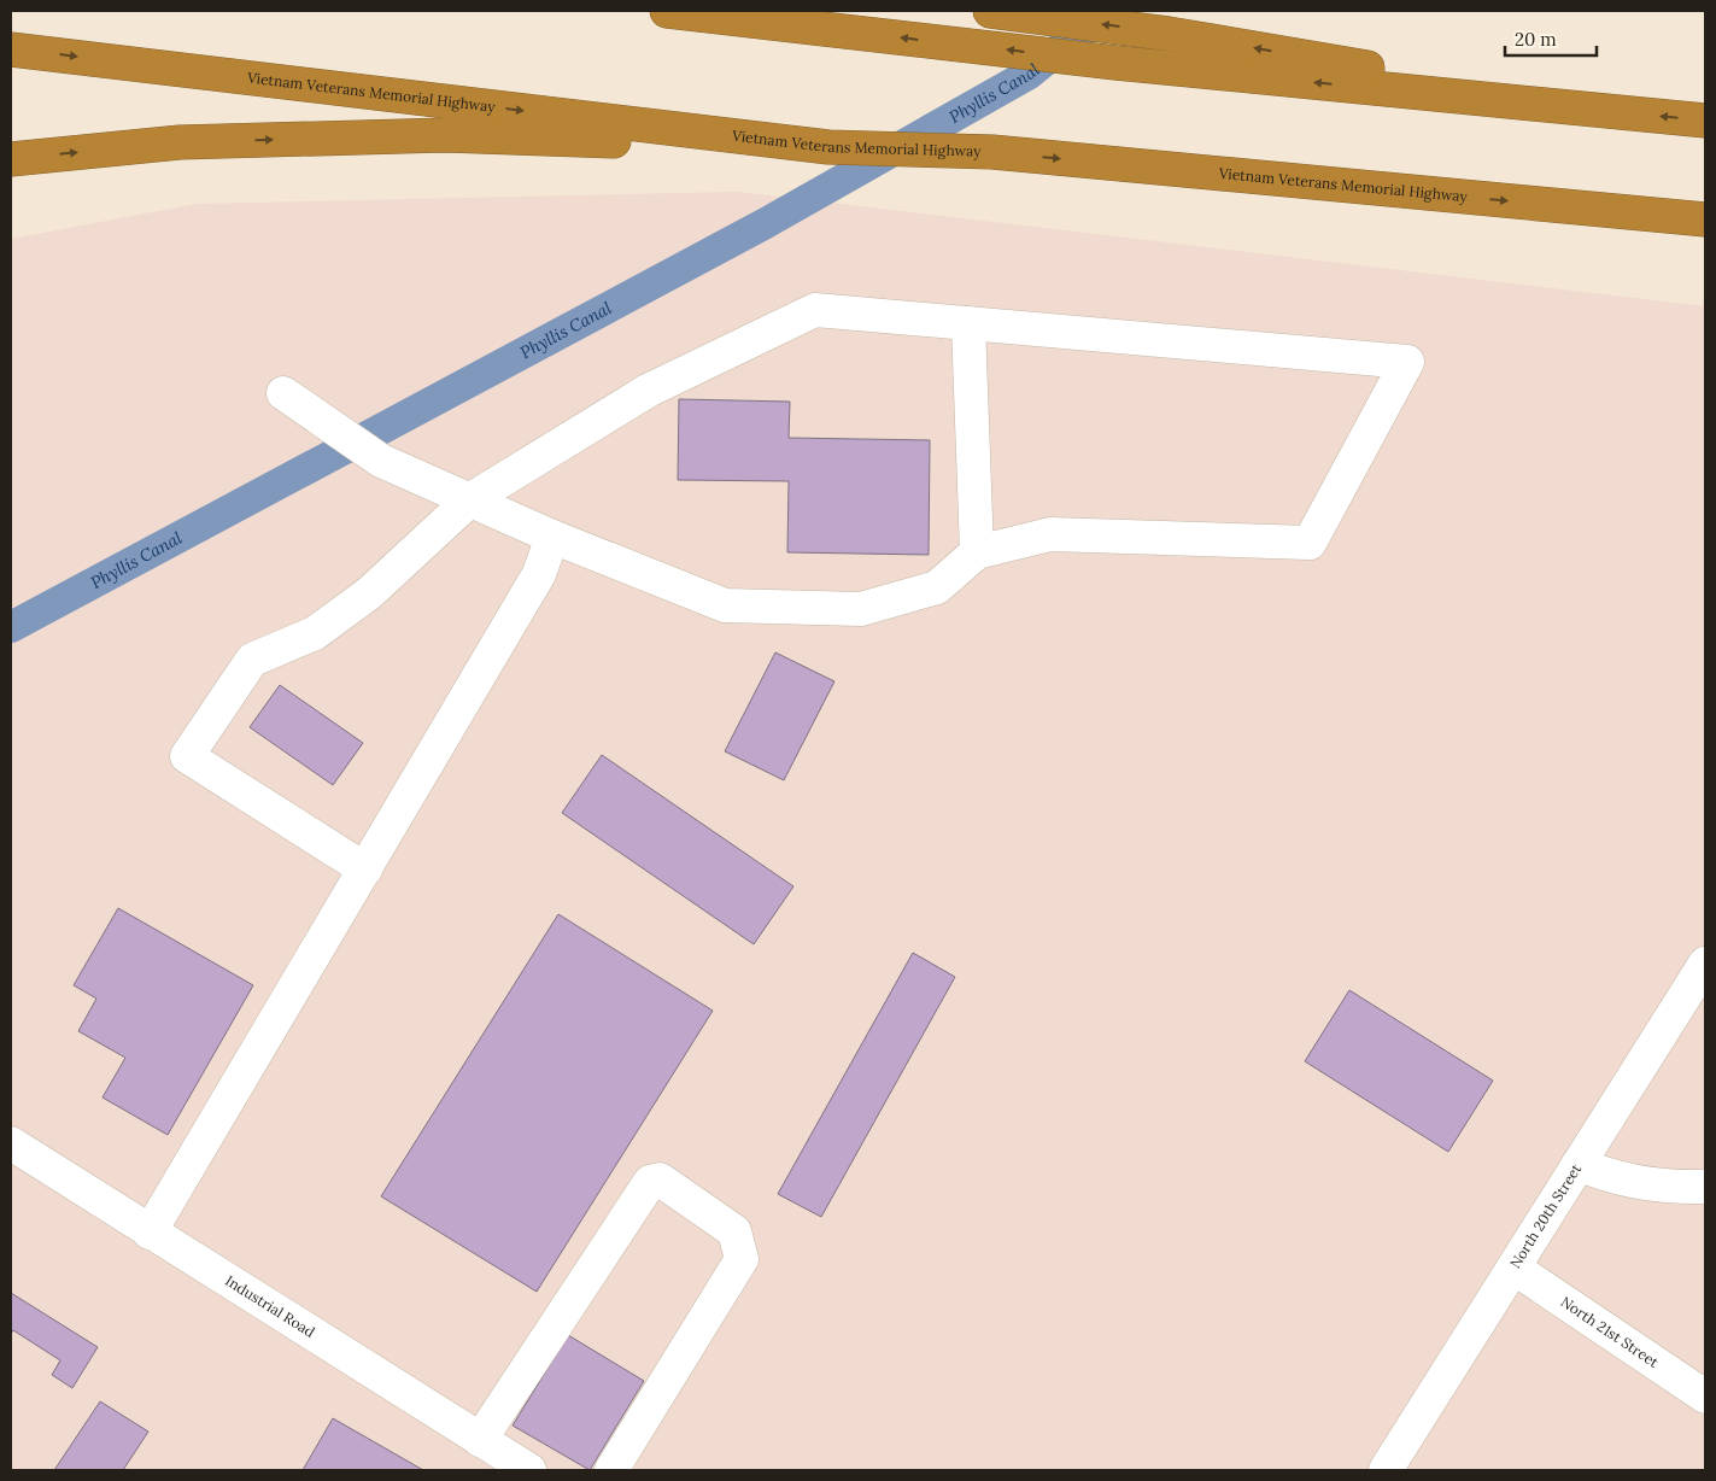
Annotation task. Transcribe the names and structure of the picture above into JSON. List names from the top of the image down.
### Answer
{
  "streets": {
    "highway": ["Vietnam Veterans Memorial Highway"],
    "street": ["North 20th Street", "Industrial Road", "North 21st Street"]
  },
  "crossings": [
    ["North 20th Street", "North 21st Street"]
  ],
  "water": ["Phyllis Canal"],
  "scale_bar": "20 m"
}
